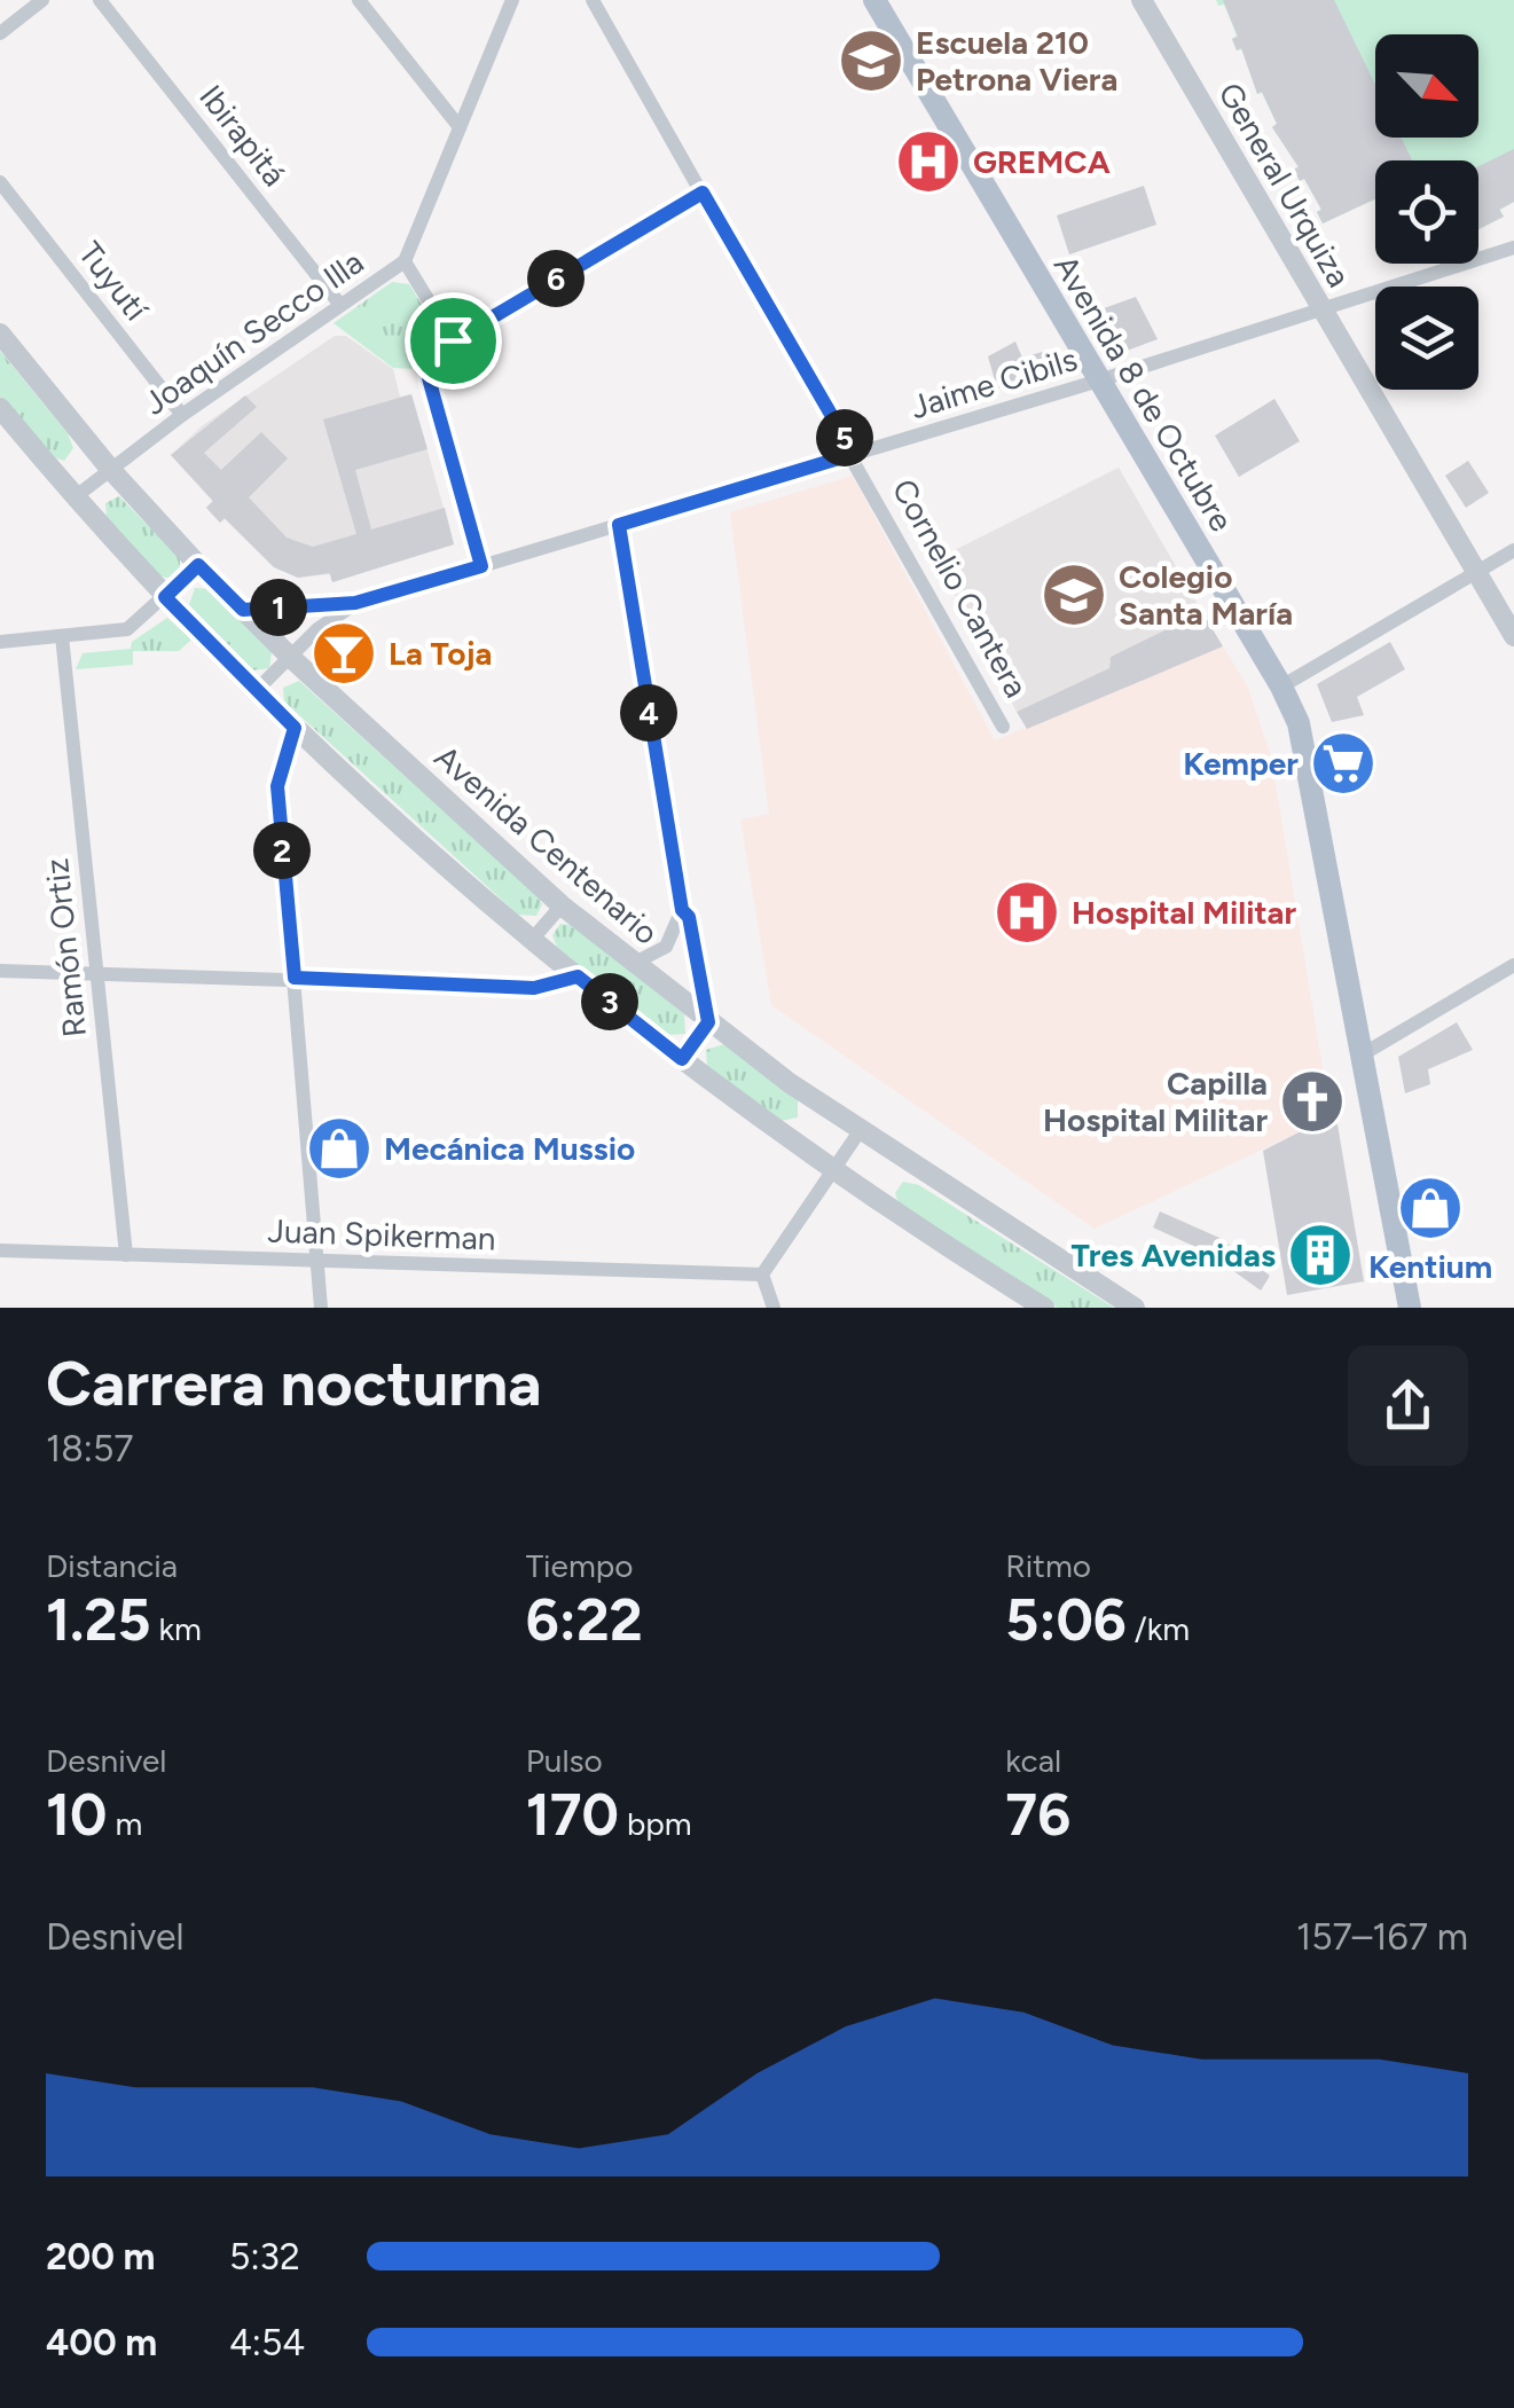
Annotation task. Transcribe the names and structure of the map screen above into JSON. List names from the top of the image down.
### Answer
{
  "streets": {
    "main road": ["Avenida 8 de Octubre"],
    "street": [
      "Ibirapitá",
      "General Urquiza",
      "Tuyutí",
      "Joaquín Secco Illa",
      "Jaime Cibils",
      "Cornelio Cantera",
      "Avenida Centenario",
      "Ramón Ortiz",
      "Juan Spikerman"
    ]
  },
  "crossings": [
    ["Ibirapitá", "Joaquín Secco Illa"],
    ["General Urquiza", "Jaime Cibils"],
    ["Tuyutí", "Joaquín Secco Illa"],
    ["Joaquín Secco Illa", "Avenida Centenario"],
    ["Jaime Cibils", "Avenida 8 de Octubre"],
    ["Jaime Cibils", "Cornelio Cantera"],
    ["Jaime Cibils", "Avenida Centenario"],
    ["Ramón Ortiz", "Juan Spikerman"]
  ],
  "places": {
    "school or university": ["Escuela 210 Petrona Viera", "Colegio Santa María"],
    "hospital": ["GREMCA", "Hospital Militar"],
    "bar": ["La Toja"],
    "supermarket": ["Kemper"],
    "church": ["Capilla Hospital Militar"],
    "shop": ["Mecánica Mussio", "Kentium"],
    "building": ["Tres Avenidas"]
  },
  "north": "bottom right",
  "page": {
    "pins": [
      "6",
      "5",
      "1",
      "4",
      "2",
      "3"
    ],
    "heading": ["Carrera nocturna", "18:57"],
    "stats": [
      ["Distancia", "1.25 km"],
      ["Tiempo", "6:22"],
      ["Ritmo", "5:06 /km"],
      ["Desnivel", "10 m"],
      ["Pulso", "170 bpm"],
      ["kcal", "76"]
    ],
    "chart": ["Desnivel", "157–167 m"],
    "list": [
      {
        "name": "200 m",
        "note": "5:32"
      },
      {
        "name": "400 m",
        "note": "4:54"
      }
    ]
  }
}
